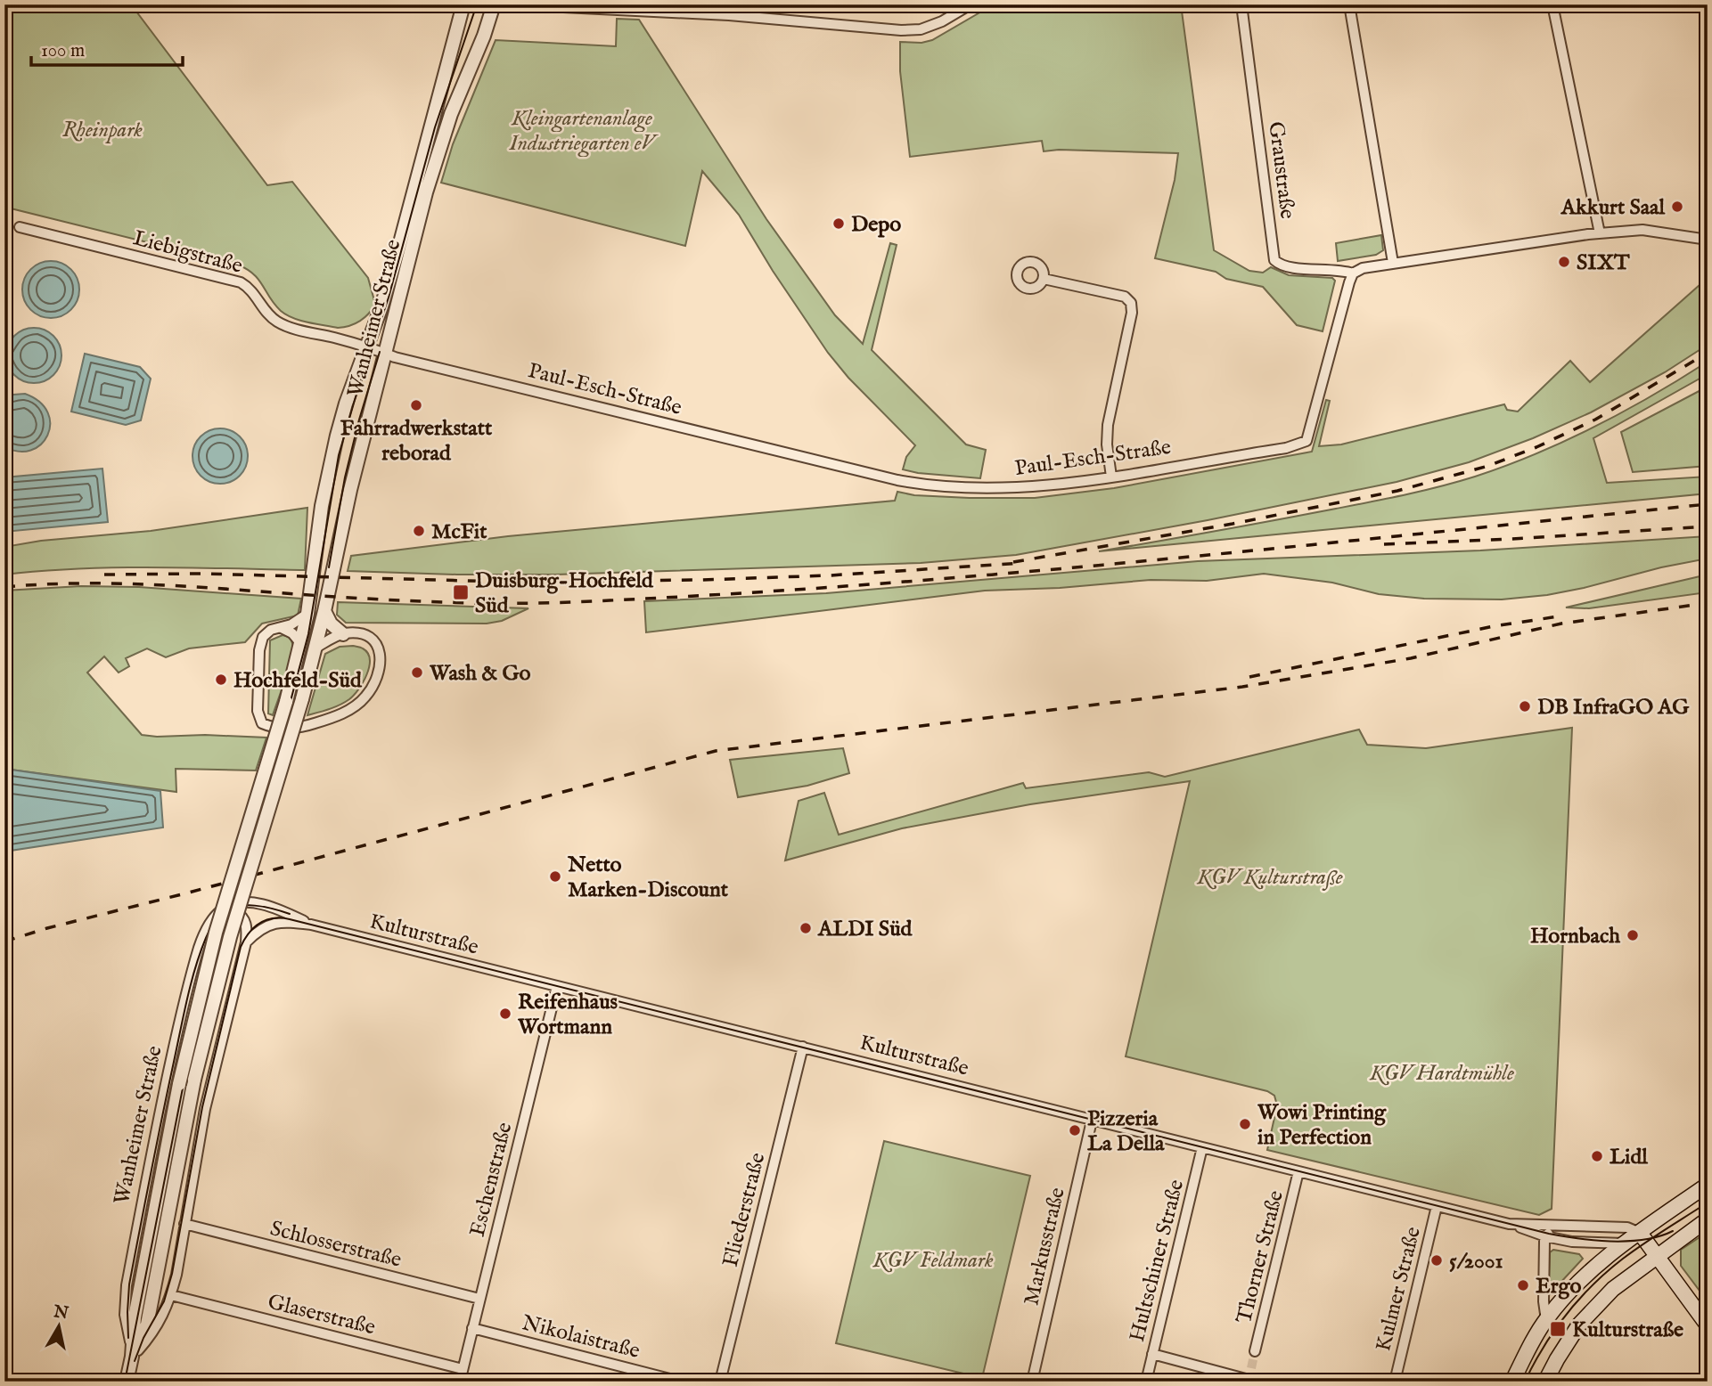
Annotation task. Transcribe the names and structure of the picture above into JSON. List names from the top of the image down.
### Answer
{
  "streets": {
    "street": [
      "Graustraße",
      "Liebigstraße",
      "Wanheimer Straße",
      "Paul-Esch-Straße",
      "Kulturstraße",
      "Eschenstraße",
      "Fliederstraße",
      "Schlosserstraße",
      "Markusstraße",
      "Thorner Straße",
      "Hultschiner Straße",
      "Kulmer Straße",
      "Glaserstraße",
      "Nikolaistraße"
    ]
  },
  "crossings": [
    ["Graustraße", "Paul-Esch-Straße"],
    ["Liebigstraße", "Wanheimer Straße"],
    ["Liebigstraße", "Paul-Esch-Straße"],
    ["Wanheimer Straße", "Paul-Esch-Straße"],
    ["Wanheimer Straße", "Schlosserstraße"],
    ["Wanheimer Straße", "Glaserstraße"],
    ["Kulturstraße", "Eschenstraße"],
    ["Kulturstraße", "Fliederstraße"],
    ["Kulturstraße", "Markusstraße"],
    ["Kulturstraße", "Thorner Straße"],
    ["Kulturstraße", "Hultschiner Straße"],
    ["Kulturstraße", "Kulmer Straße"],
    ["Eschenstraße", "Schlosserstraße"],
    ["Eschenstraße", "Glaserstraße"],
    ["Eschenstraße", "Nikolaistraße"]
  ],
  "parks": [
    "Kleingartenanlage Industriegarten eV",
    "Rheinpark",
    "KGV Kulturstraße",
    "KGV Hardtmühle",
    "KGV Feldmark"
  ],
  "places": {
    "other": [
      "Akkurt Saal",
      "Depo",
      "SIXT",
      "Fahrradwerkstatt reborad",
      "McFit",
      "Wash & Go",
      "Hochfeld-Süd",
      "DB InfraGO AG",
      "Netto Marken-Discount",
      "ALDI Süd",
      "Hornbach",
      "Reifenhaus Wortmann",
      "Wowi Printing in Perfection",
      "Pizzeria La Della",
      "Lidl",
      "5/2001",
      "Ergo"
    ],
    "transit": ["Duisburg-Hochfeld Süd", "Kulturstraße"]
  },
  "scale_bar": "100 m",
  "north": "top"
}
